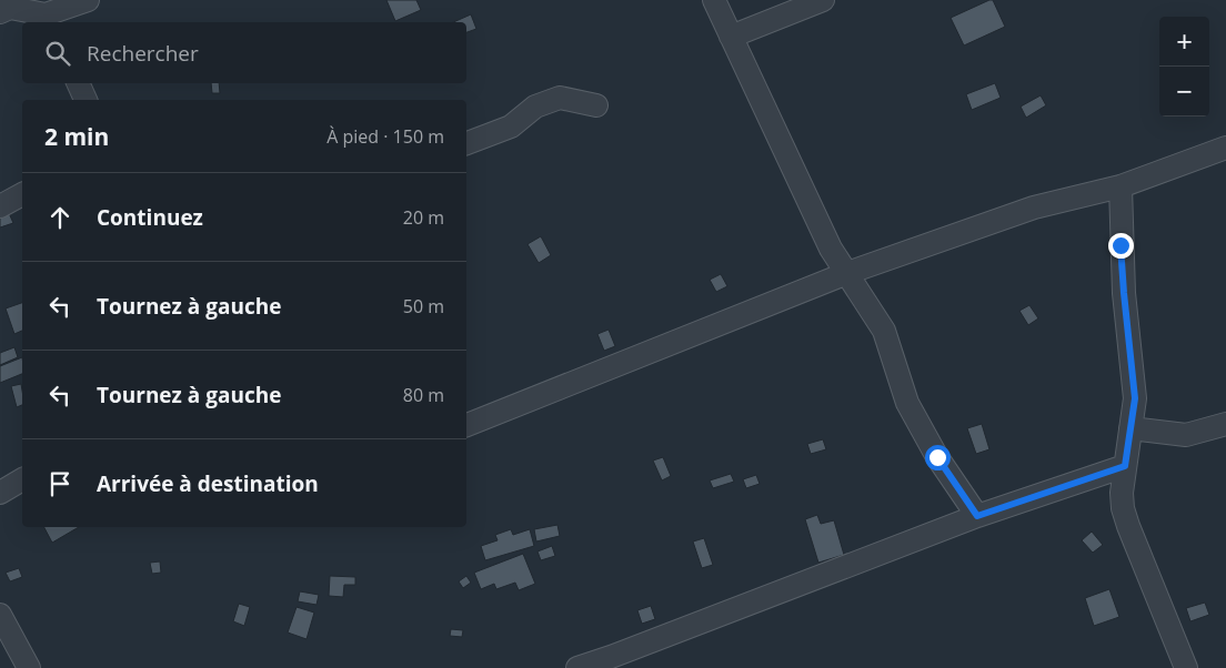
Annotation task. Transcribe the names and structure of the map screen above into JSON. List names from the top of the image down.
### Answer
{
  "page": {
    "map_buttons": ["+", "−"],
    "search": "Rechercher",
    "heading": ["2 min", "À pied · 150 m"],
    "list": [
      ["Continuez", "20 m"],
      ["Tournez à gauche", "50 m"],
      ["Tournez à gauche", "80 m"],
      "Arrivée à destination"
    ]
  }
}
